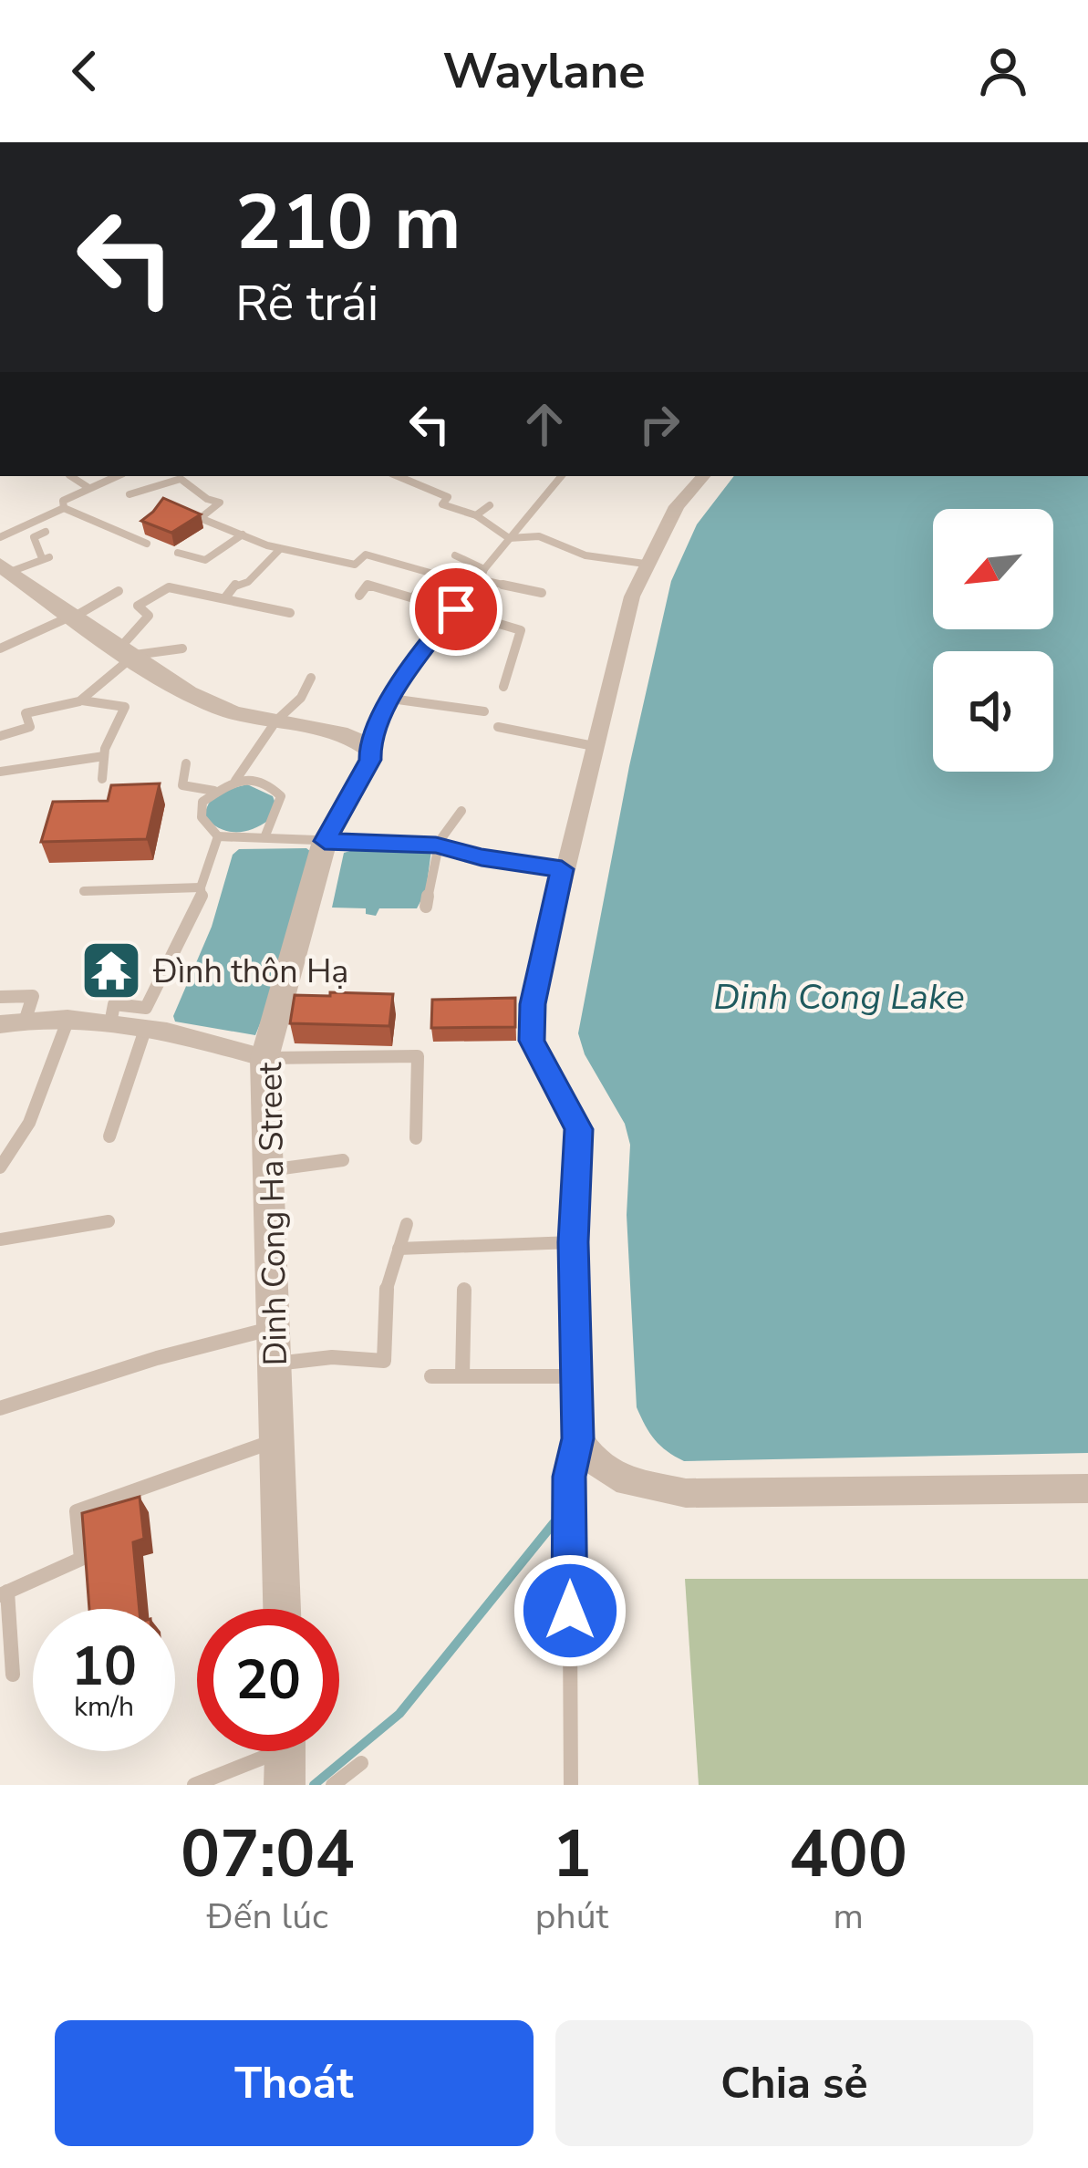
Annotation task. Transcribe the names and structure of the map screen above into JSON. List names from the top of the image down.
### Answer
{
  "streets": {
    "street": ["Dinh Cong Ha Street"]
  },
  "water": ["Dinh Cong Lake"],
  "places": {
    "temple": ["Đình thôn Hạ"]
  },
  "north": "bottom left",
  "page": {
    "header": "Waylane",
    "turn": ["210 m", "Rẽ trái"],
    "speed": "10 km/h",
    "limit": "20",
    "eta": [
      "07:04",
      "Đến lúc",
      "1",
      "phút",
      "400",
      "m"
    ],
    "buttons": ["Thoát", "Chia sẻ"]
  }
}
